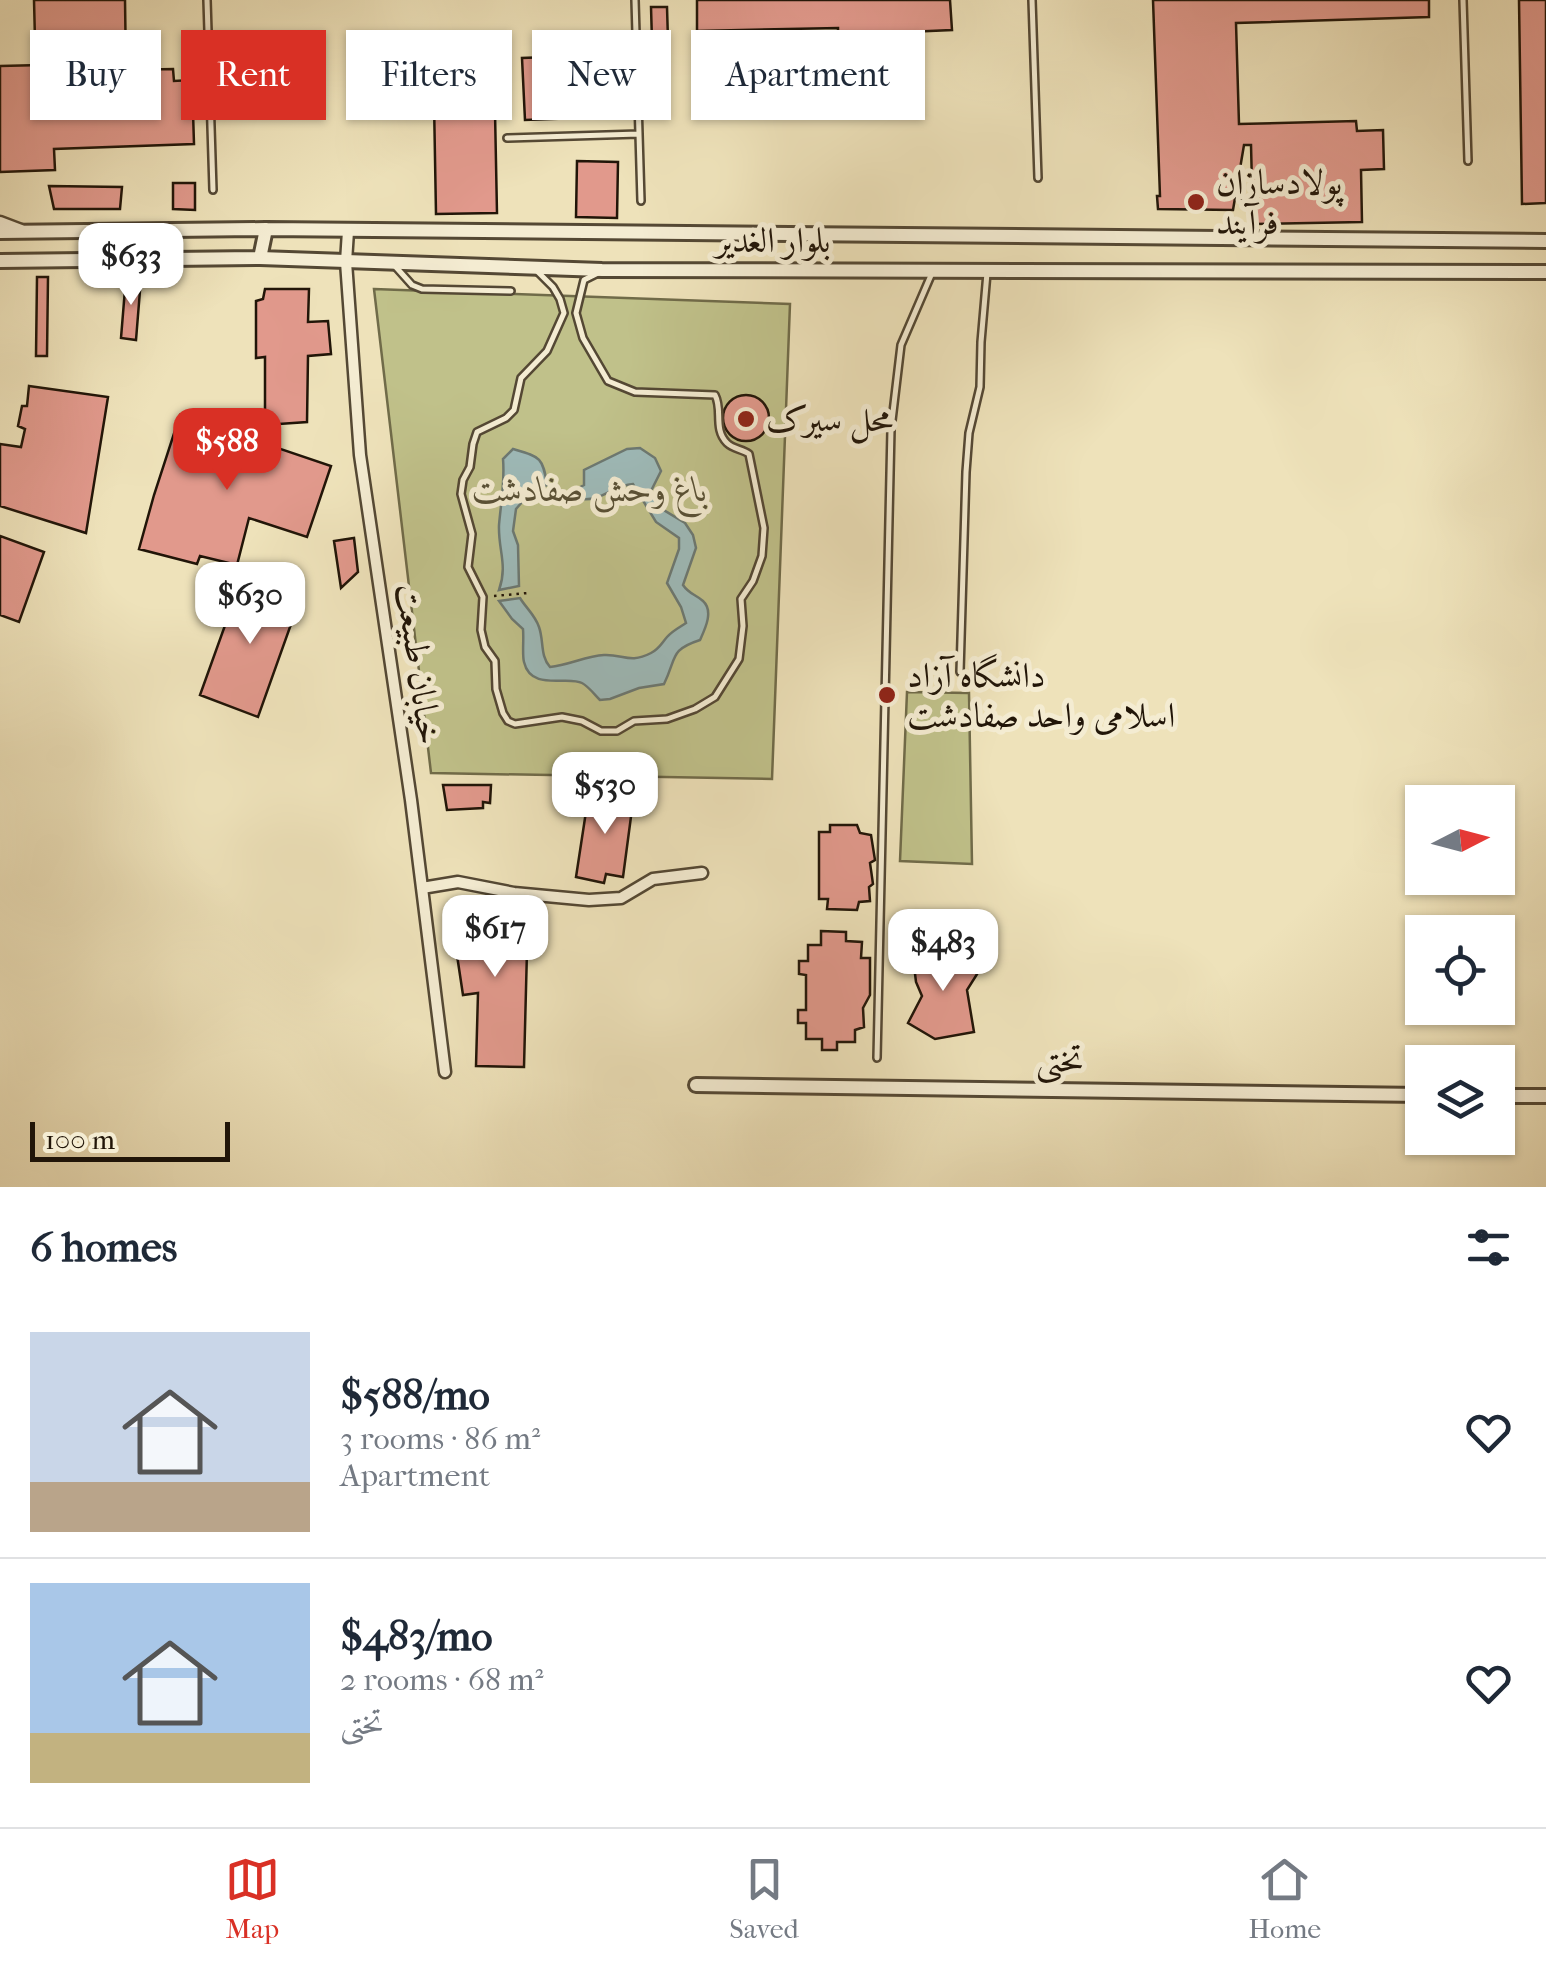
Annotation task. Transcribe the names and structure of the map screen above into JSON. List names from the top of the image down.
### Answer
{
  "streets": {
    "street": ["بلوار الغدیر", "خیابان طبیعت", "تختی"]
  },
  "crossings": [
    ["بلوار الغدیر", "خیابان طبیعت"]
  ],
  "parks": ["باغ وحش صفادشت"],
  "places": ["پولادسازان فرآیند", "محل سیرک", "دانشگاه آزاد اسلامی واحد صفادشت"],
  "scale_bar": "100 m",
  "north": "right",
  "page": {
    "chip": [
      "Buy",
      "Rent",
      "Filters",
      "New",
      "Apartment"
    ],
    "price": [
      "$633",
      "$588",
      "$630",
      "$530",
      "$617",
      "$483"
    ],
    "scale": "100 m",
    "heading": "6 homes",
    "list": [
      {
        "name": "$588/mo",
        "note": "3 rooms · 86 m² · Apartment"
      },
      {
        "name": "$483/mo",
        "note": "2 rooms · 68 m² · تختی"
      }
    ],
    "tabs": ["Map", "Saved", "Home"]
  }
}
